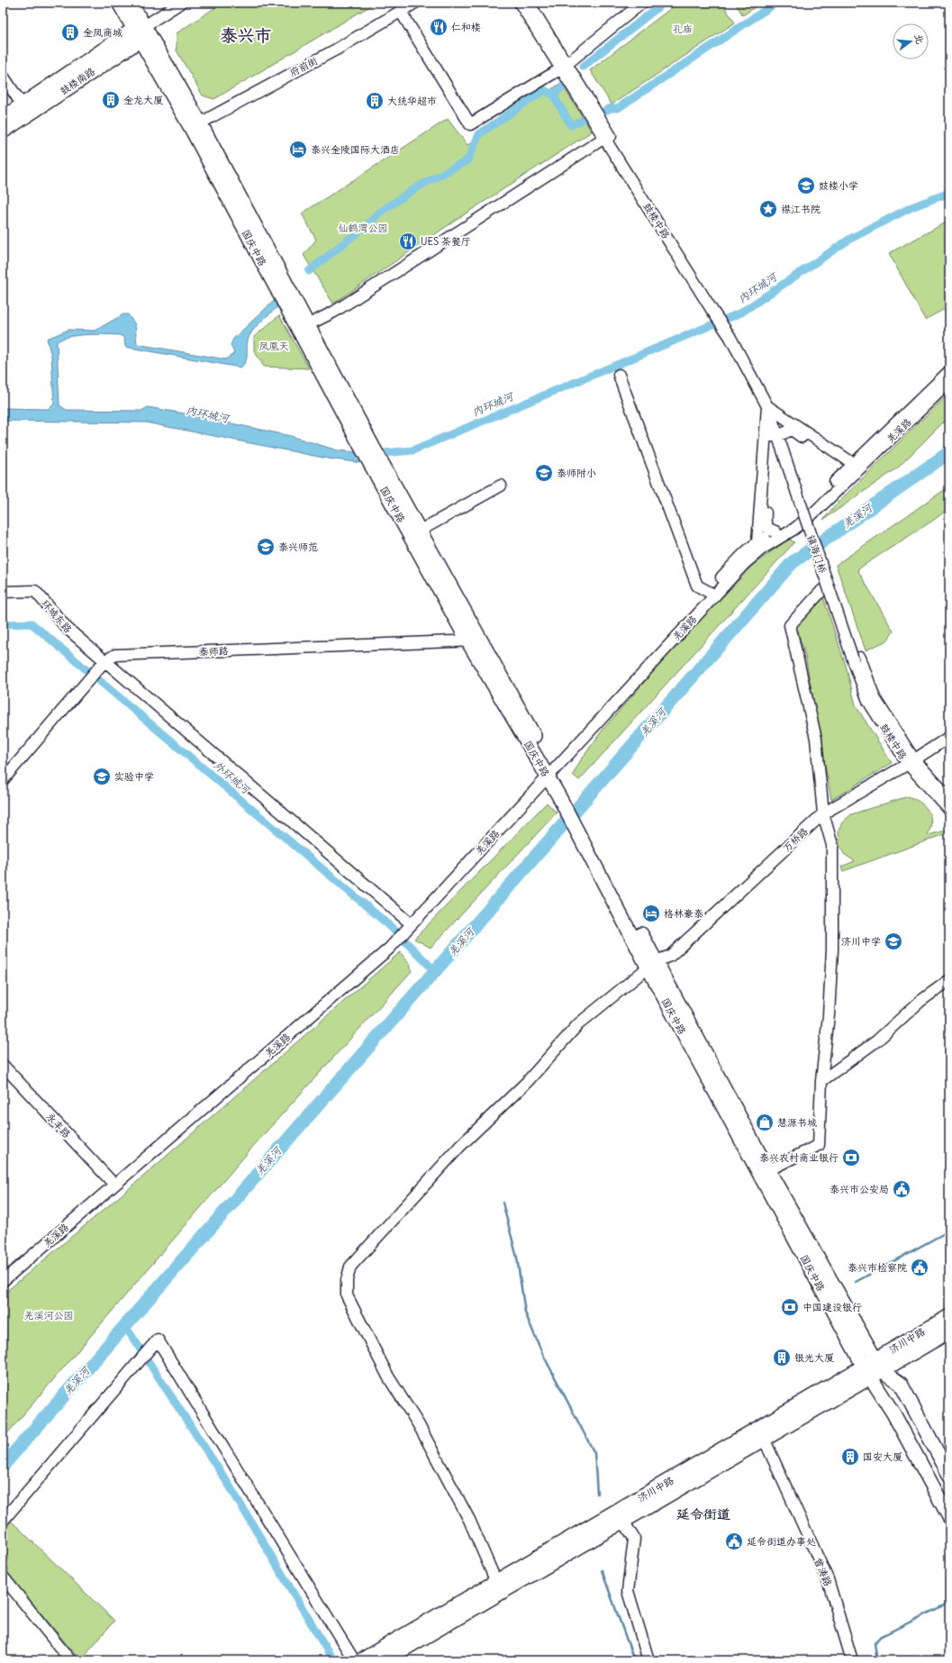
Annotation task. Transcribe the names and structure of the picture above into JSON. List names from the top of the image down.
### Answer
{
  "streets": {
    "main road": ["鼓楼南路", "国庆中路", "济川中路"],
    "street": [
      "府前街",
      "鼓楼中路",
      "羌溪路",
      "镇海门桥",
      "环城东路",
      "泰师路",
      "万桥路",
      "永丰路",
      "曾涛路"
    ]
  },
  "crossings": [
    ["府前街", "国庆中路"],
    ["鼓楼南路", "国庆中路"],
    ["鼓楼中路", "镇海门桥"],
    ["鼓楼中路", "万桥路"],
    ["国庆中路", "羌溪路"],
    ["国庆中路", "泰师路"],
    ["国庆中路", "万桥路"],
    ["国庆中路", "济川中路"],
    ["羌溪路", "永丰路"],
    ["环城东路", "泰师路"],
    ["万桥路", "济川中路"],
    ["济川中路", "曾涛路"]
  ],
  "districts": ["泰兴市", "延令街道"],
  "water": ["内环城河", "羌溪河", "外环城河"],
  "parks": [
    "孔庙",
    "仙鹤湾公园",
    "凤凰天",
    "羌溪河公园"
  ],
  "places": {
    "restaurant": ["仁和楼", "UES 茶餐厅"],
    "building": [
      "金凤商城",
      "金龙大厦",
      "大统华超市",
      "银光大厦",
      "国安大厦"
    ],
    "hotel": ["泰兴金陵国际大酒店", "格林豪泰"],
    "school or university": [
      "鼓楼小学",
      "泰师附小",
      "泰兴师范",
      "实验中学",
      "济川中学"
    ],
    "place": ["襟江书院"],
    "shop": ["慧源书城"],
    "bank": ["泰兴农村商业银行", "中国建设银行"],
    "public building": ["泰兴市公安局", "泰兴市检察院", "延令街道办事处"]
  },
  "north": "right"
}
